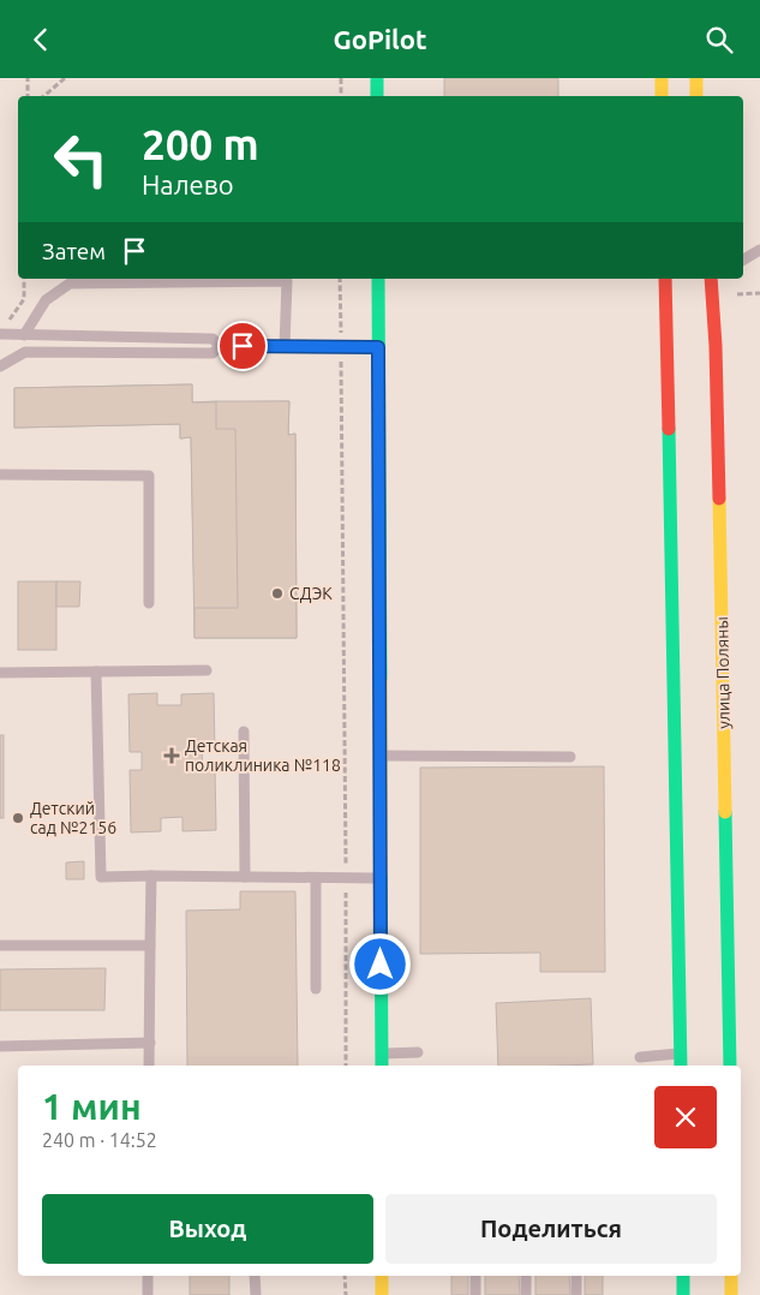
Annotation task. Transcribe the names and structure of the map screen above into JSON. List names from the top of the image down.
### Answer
{
  "streets": {
    "main road": ["улица Поляны"]
  },
  "places": {
    "other": ["СДЭК", "Детский сад №2156"],
    "health": ["Детская поликлиника №118"]
  },
  "page": {
    "header": "GoPilot",
    "turn": ["200 m", "Налево"],
    "then": "Затем",
    "heading": ["1 мин", "240 m · 14:52"],
    "buttons": ["Выход", "Поделиться"]
  }
}
